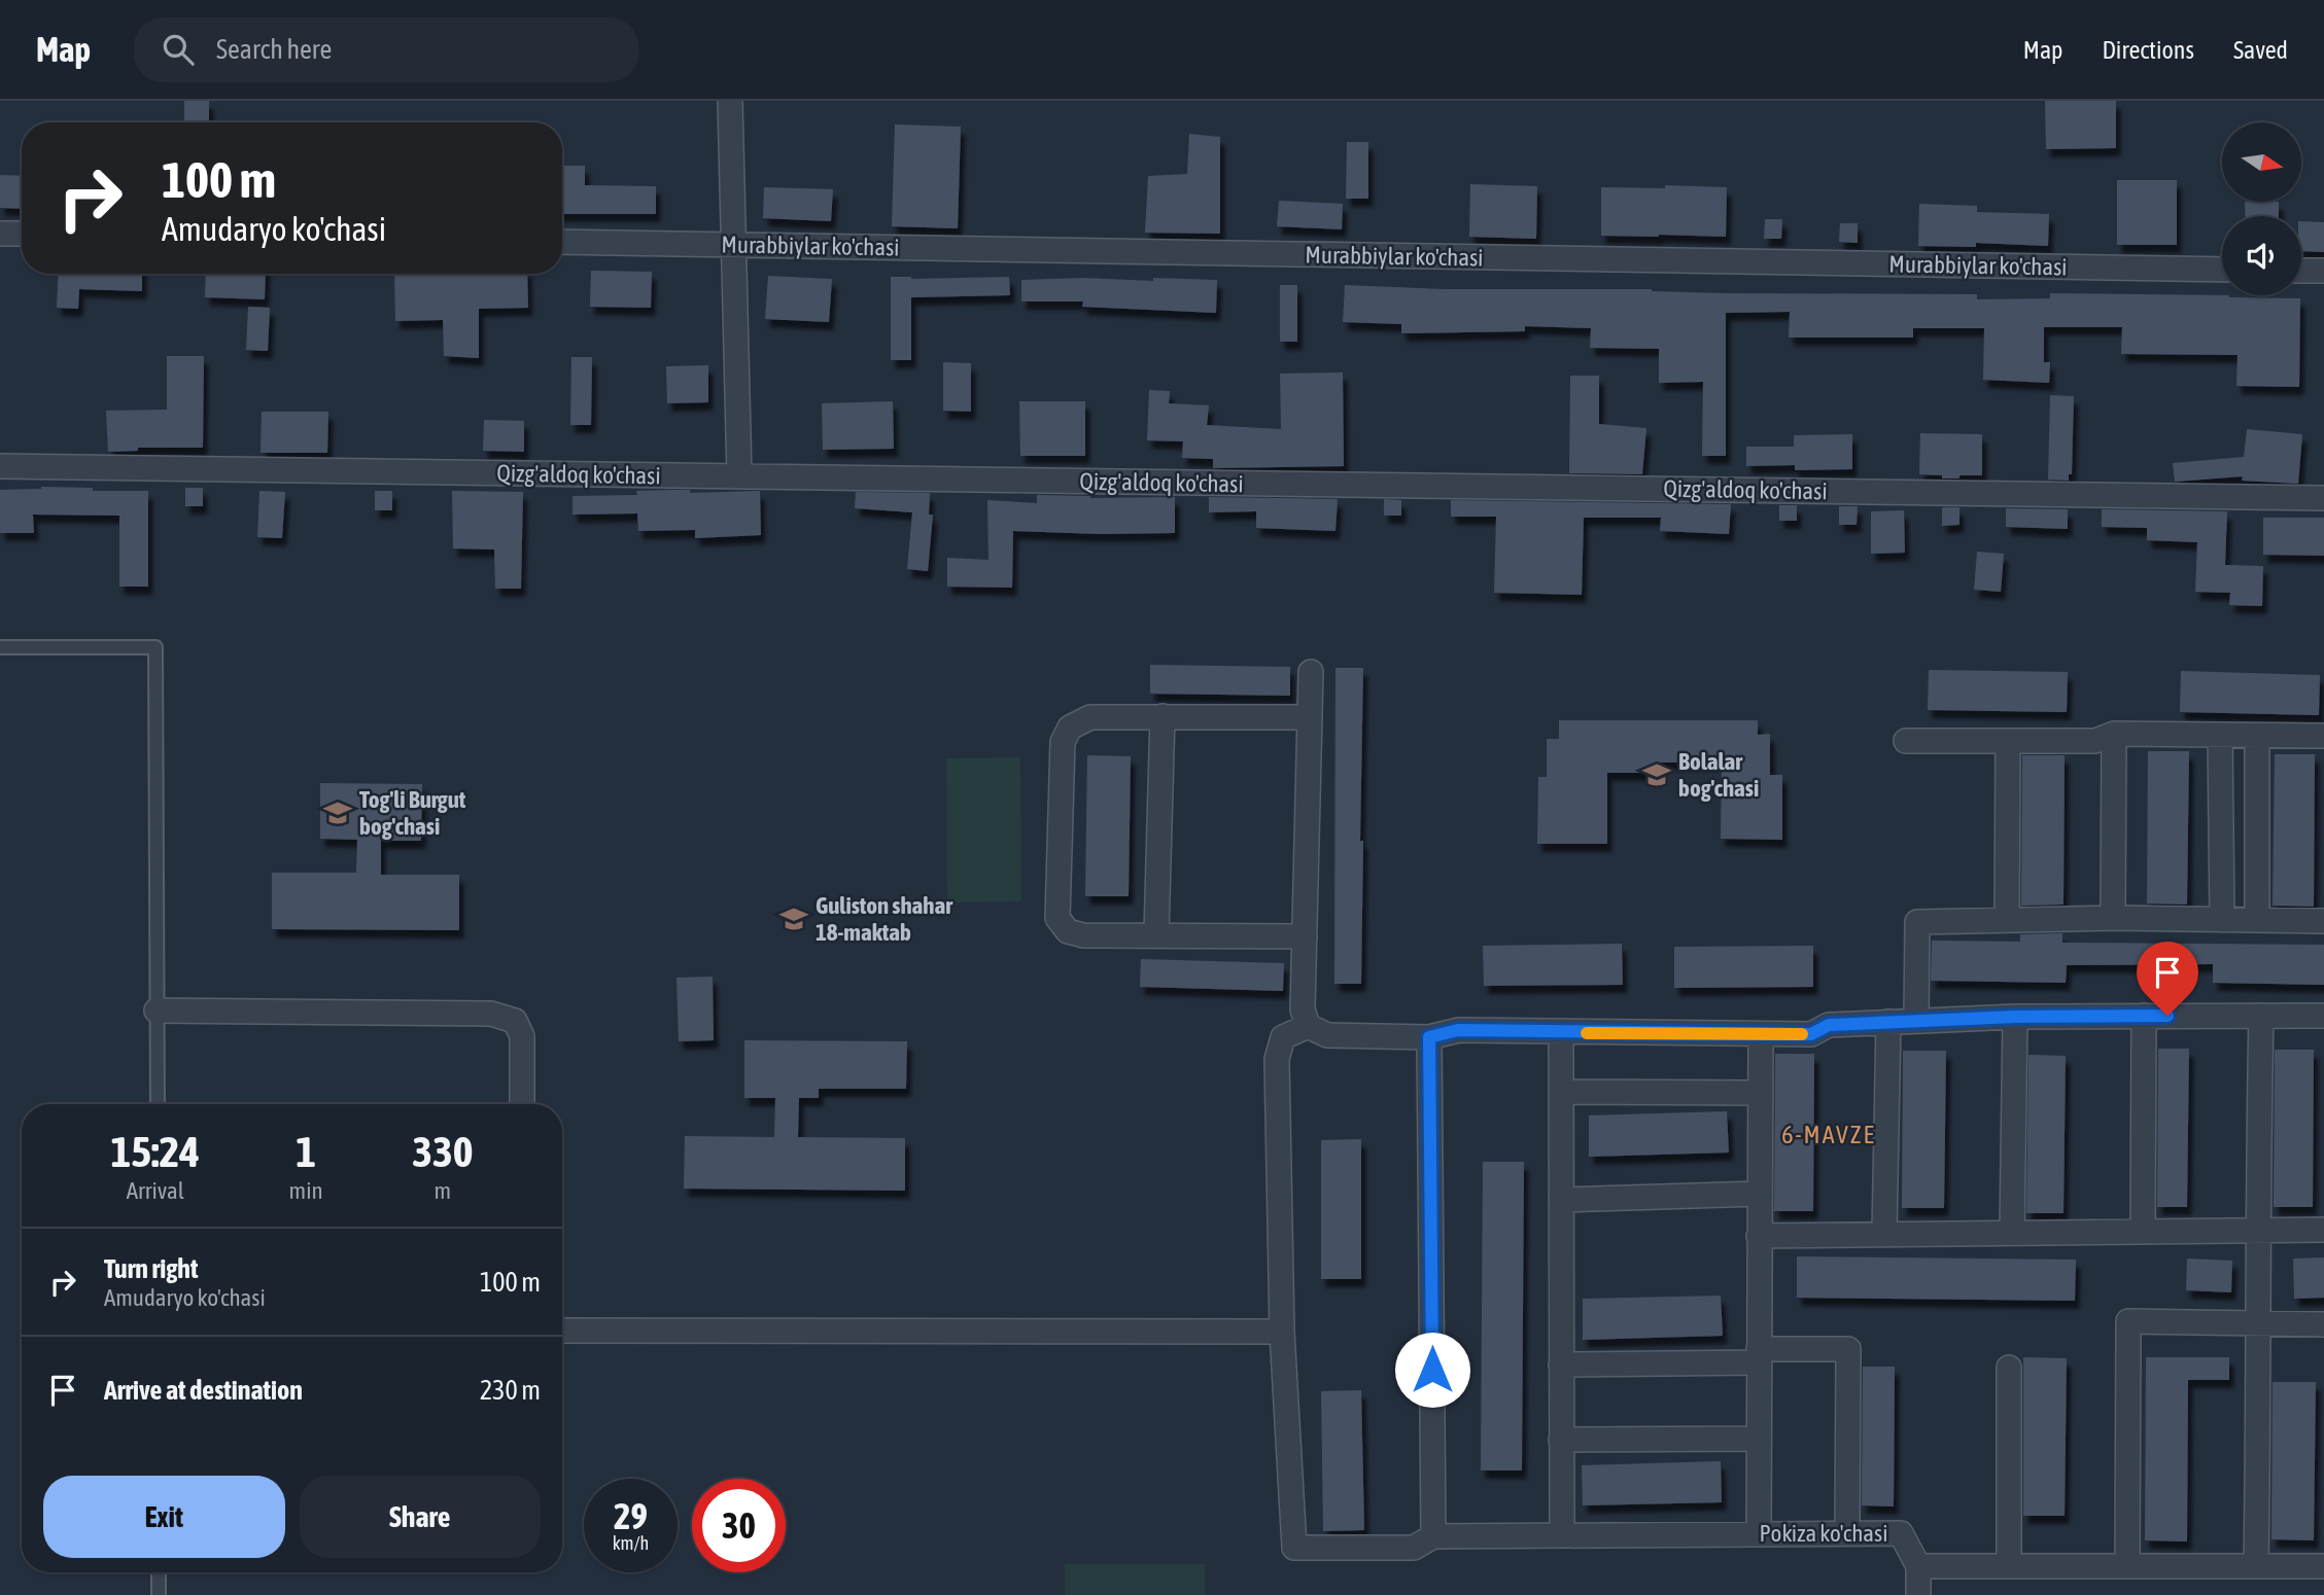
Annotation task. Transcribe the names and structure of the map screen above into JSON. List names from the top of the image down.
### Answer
{
  "streets": {
    "street": ["Murabbiylar ko'chasi", "Qizg'aldoq ko'chasi", "Pokiza ko'chasi"]
  },
  "districts": ["6-MAVZE"],
  "places": {
    "school or university": ["Bolalar bog'chasi", "Tog'li Burgut bog'chasi", "Guliston shahar 18-maktab"]
  },
  "north": "right",
  "page": {
    "header": "Map",
    "search": "Search here",
    "nav": ["Map", "Directions", "Saved"],
    "turn": ["100 m", "Amudaryo ko'chasi"],
    "eta": [
      "15:24",
      "Arrival",
      "1",
      "min",
      "330",
      "m"
    ],
    "list": [
      {
        "name": "Turn right",
        "note": "Amudaryo ko'chasi",
        "value": "100 m"
      },
      {
        "name": "Arrive at destination",
        "value": "230 m"
      }
    ],
    "buttons": ["Exit", "Share"],
    "speed": "29 km/h",
    "limit": "30"
  }
}
